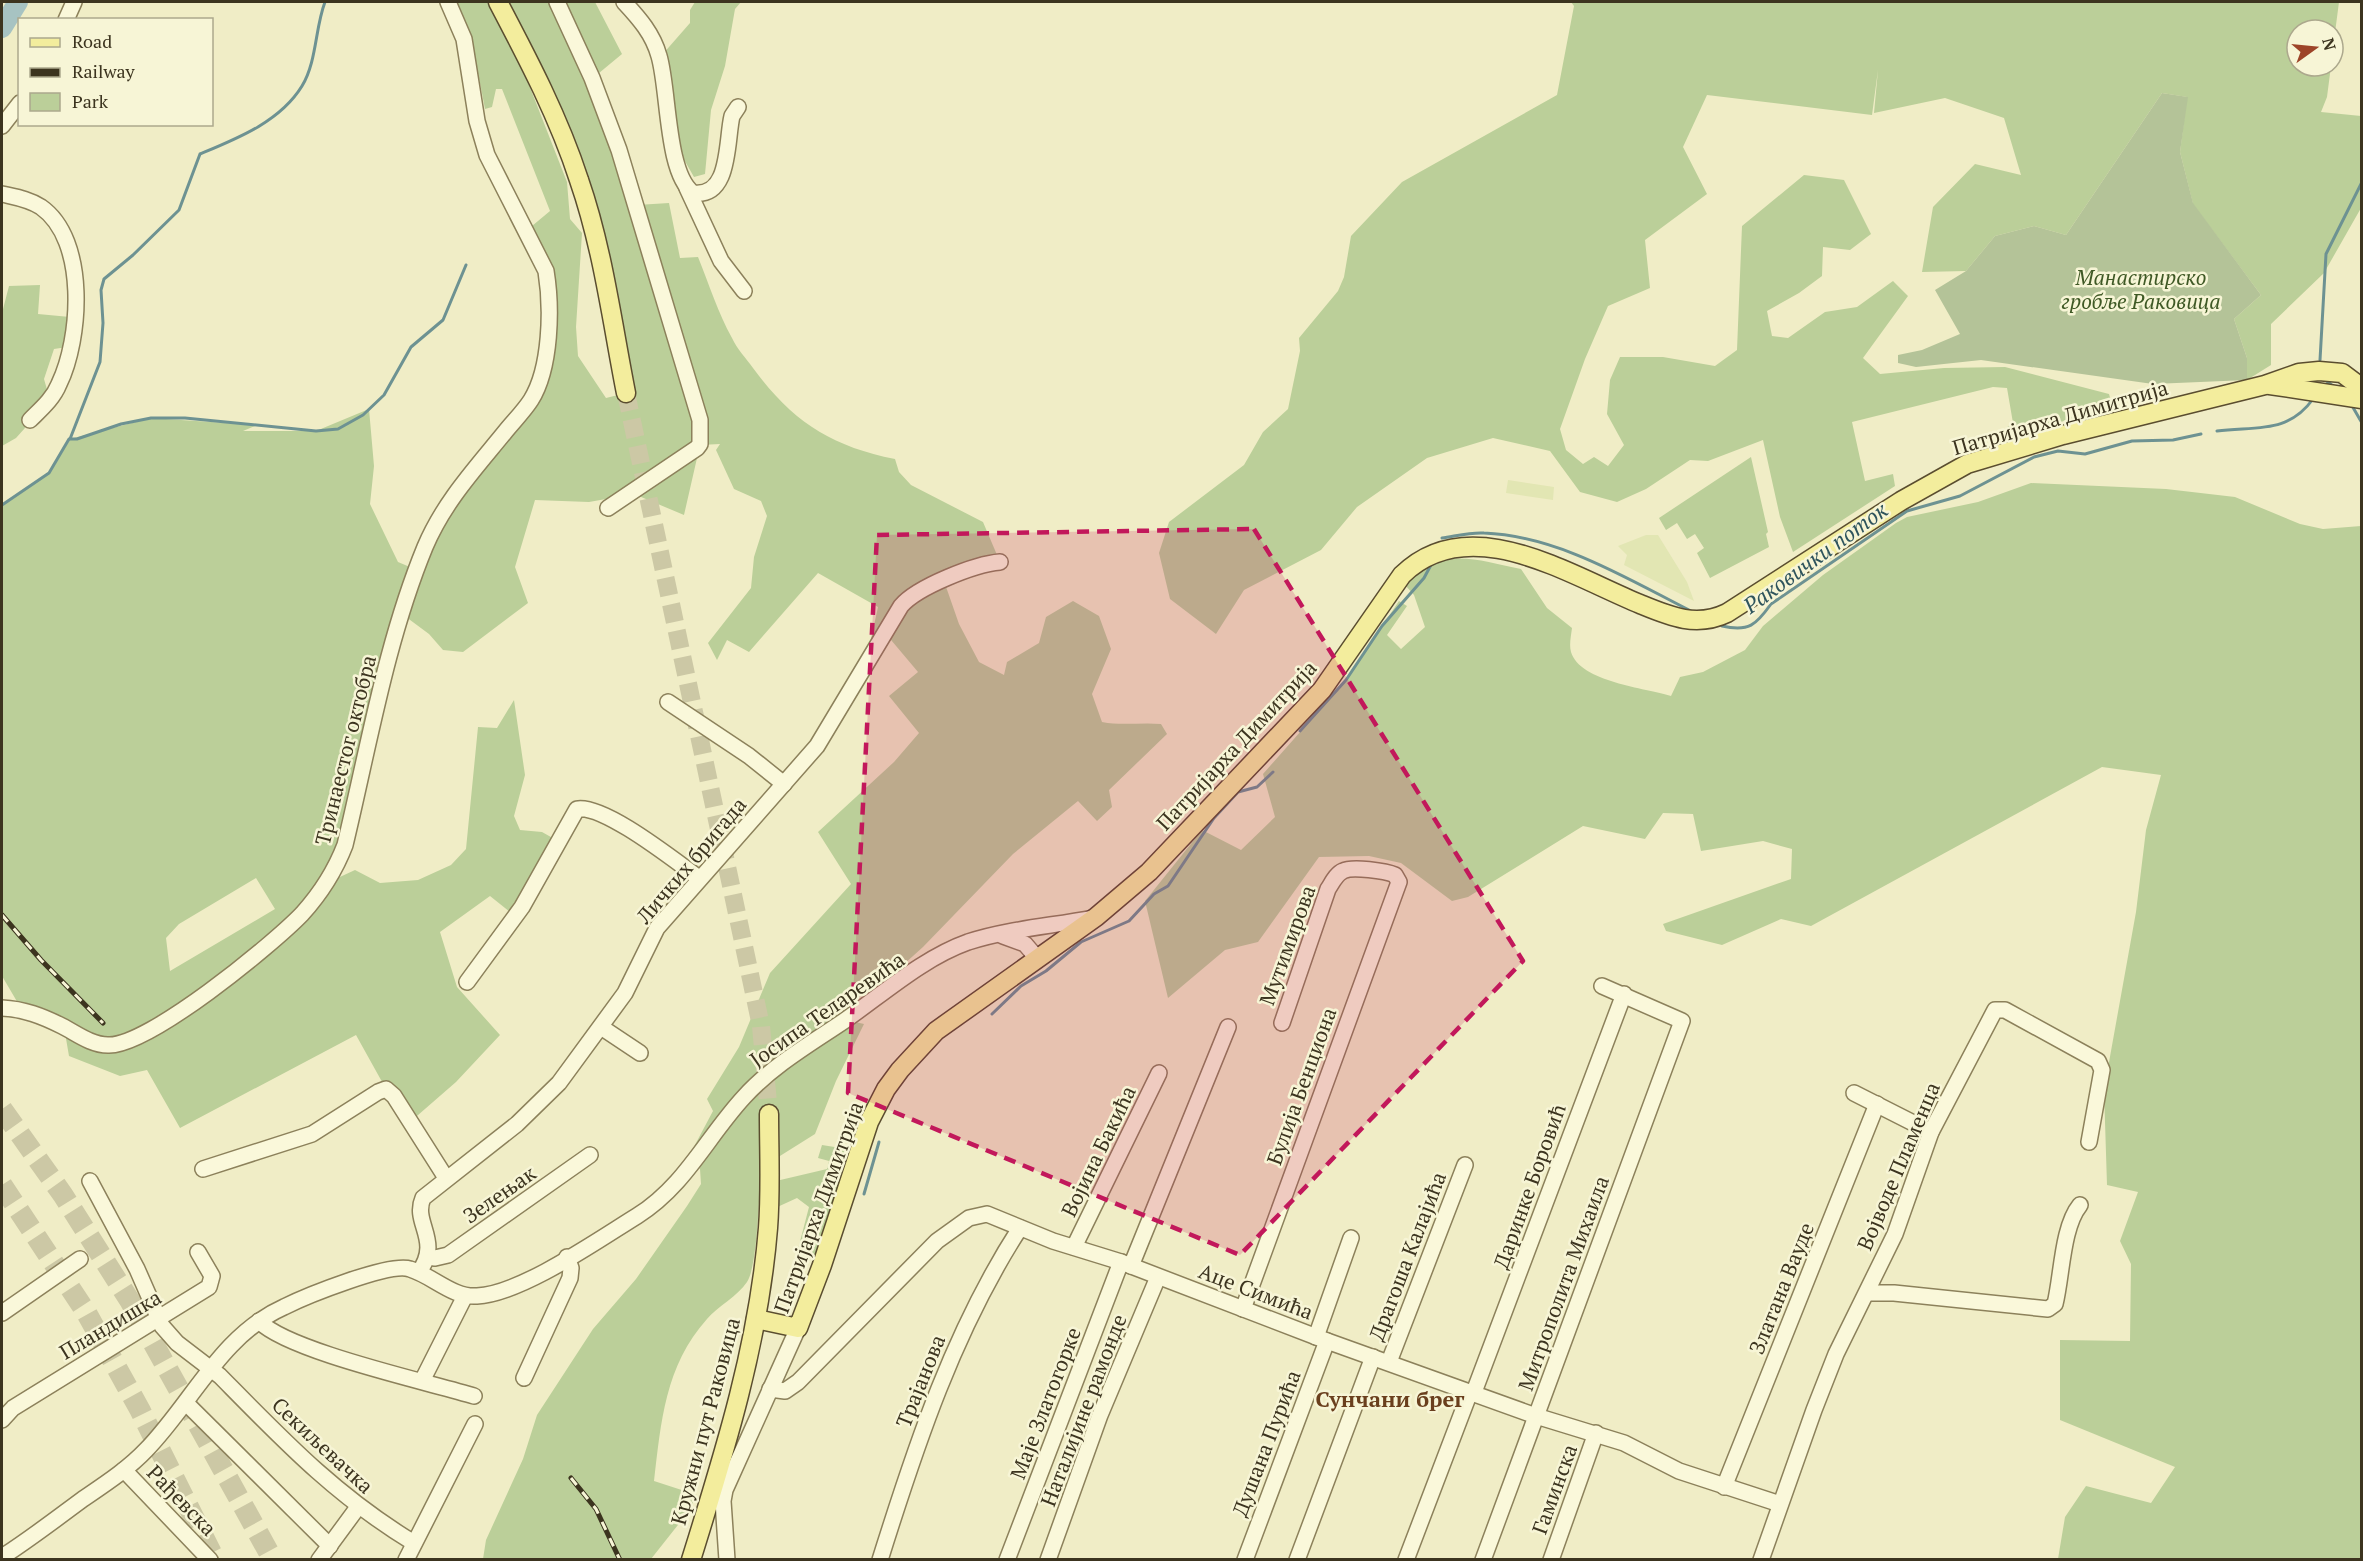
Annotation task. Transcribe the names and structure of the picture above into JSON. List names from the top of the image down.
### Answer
{
  "streets": {
    "main road": ["Патријарха Димитрија", "Кружни пут Раковица"],
    "street": [
      "Тринаестог октобра",
      "Личких бригада",
      "Мутимирова",
      "Јосипа Теларевића",
      "Булија Бенциона",
      "Војина Бакића",
      "Војводе Пламенца",
      "Даринке Боровић",
      "Зелењак",
      "Драгоша Калајића",
      "Митрополита Михаила",
      "Златана Вауде",
      "Аце Симића",
      "Пландишка",
      "Трајанова",
      "Маје Златогорке",
      "Наталијине рамонде",
      "Душана Пурића",
      "Секиљевачка",
      "Гаминска",
      "Рађевска"
    ]
  },
  "crossings": [
    ["Патријарха Димитрија", "Јосипа Теларевића"],
    ["Патријарха Димитрија", "Аце Симића"],
    ["Личких бригада", "Зелењак"],
    ["Мутимирова", "Булија Бенциона"],
    ["Булија Бенциона", "Аце Симића"],
    ["Војина Бакића", "Аце Симића"],
    ["Војводе Пламенца", "Аце Симића"],
    ["Даринке Боровић", "Митрополита Михаила"],
    ["Даринке Боровић", "Аце Симића"],
    ["Драгоша Калајића", "Аце Симића"],
    ["Митрополита Михаила", "Аце Симића"],
    ["Златана Вауде", "Аце Симића"],
    ["Аце Симића", "Трајанова"],
    ["Аце Симића", "Маје Златогорке"],
    ["Аце Симића", "Наталијине рамонде"],
    ["Аце Симића", "Душана Пурића"],
    ["Аце Симића", "Гаминска"],
    ["Пландишка", "Секиљевачка"]
  ],
  "districts": ["Сунчани брег"],
  "water": ["Раковички поток"],
  "parks": ["Манастирско гробље Раковица"],
  "legend": ["Road", "Railway", "Park"],
  "north": "right"
}
